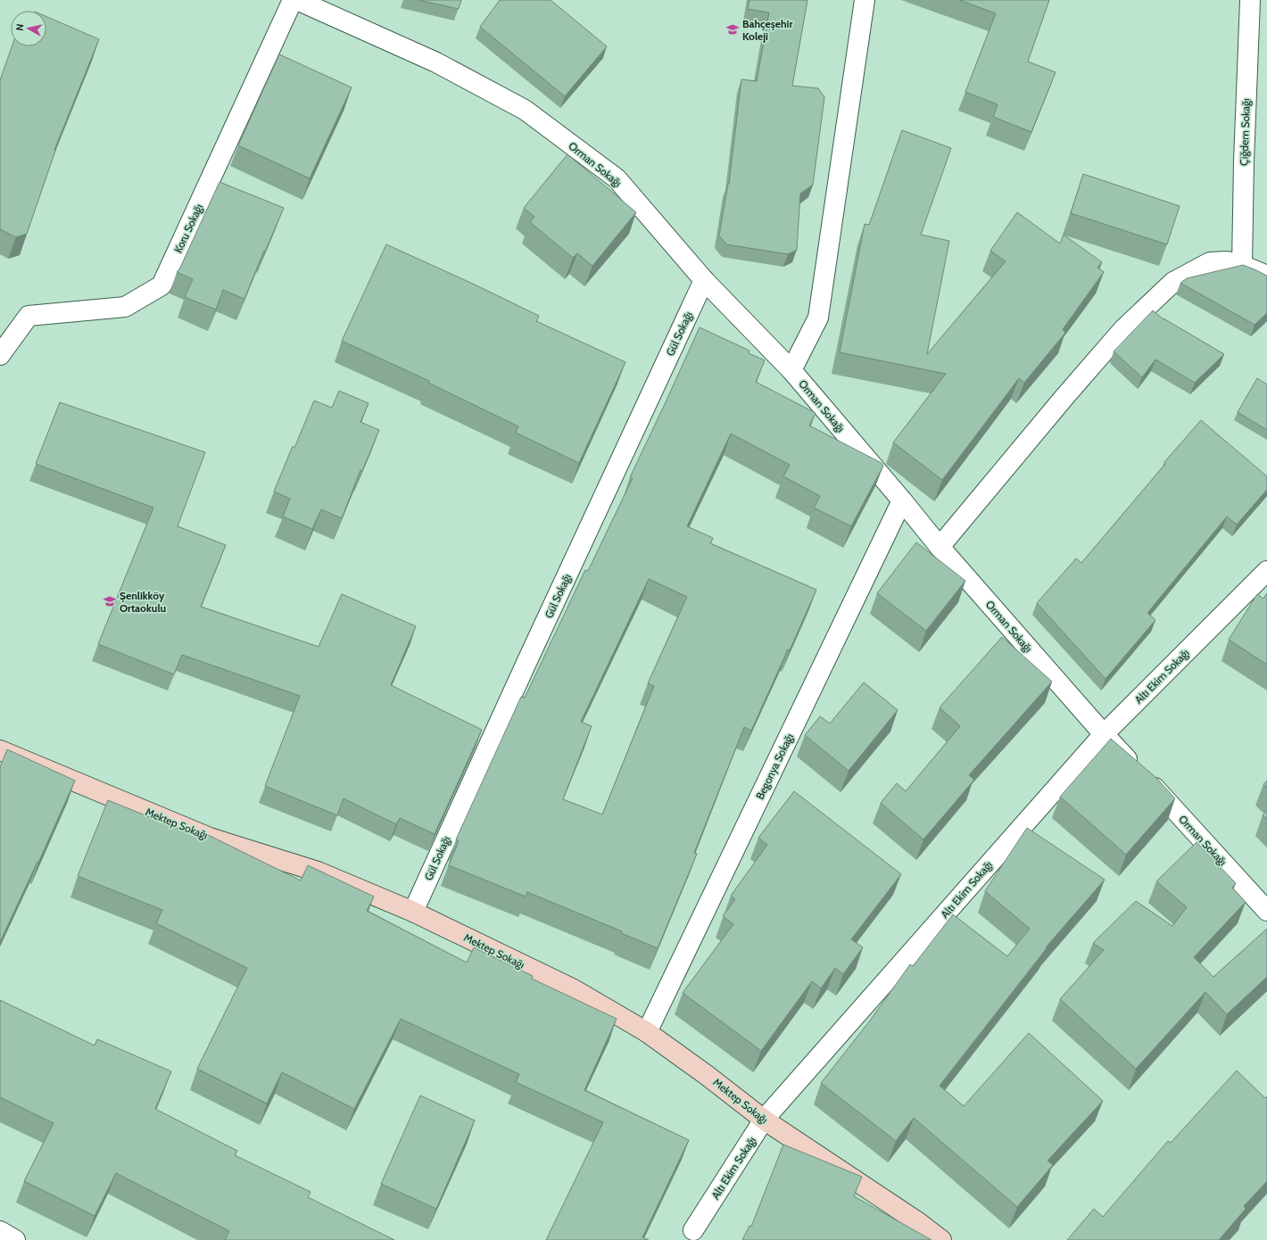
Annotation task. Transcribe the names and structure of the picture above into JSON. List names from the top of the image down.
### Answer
{
  "streets": {
    "main road": ["Mektep Sokağı"],
    "street": [
      "Çiğdem Sokağı",
      "Orman Sokağı",
      "Koru Sokağı",
      "Gül Sokağı",
      "Altı Ekim Sokağı",
      "Begonya Sokağı"
    ]
  },
  "crossings": [
    ["Orman Sokağı", "Gül Sokağı"],
    ["Orman Sokağı", "Altı Ekim Sokağı"],
    ["Orman Sokağı", "Begonya Sokağı"],
    ["Gül Sokağı", "Mektep Sokağı"],
    ["Altı Ekim Sokağı", "Mektep Sokağı"],
    ["Begonya Sokağı", "Mektep Sokağı"]
  ],
  "places": {
    "school or university": ["Bahçeşehir Koleji", "Şenlikköy Ortaokulu"]
  },
  "north": "left"
}
